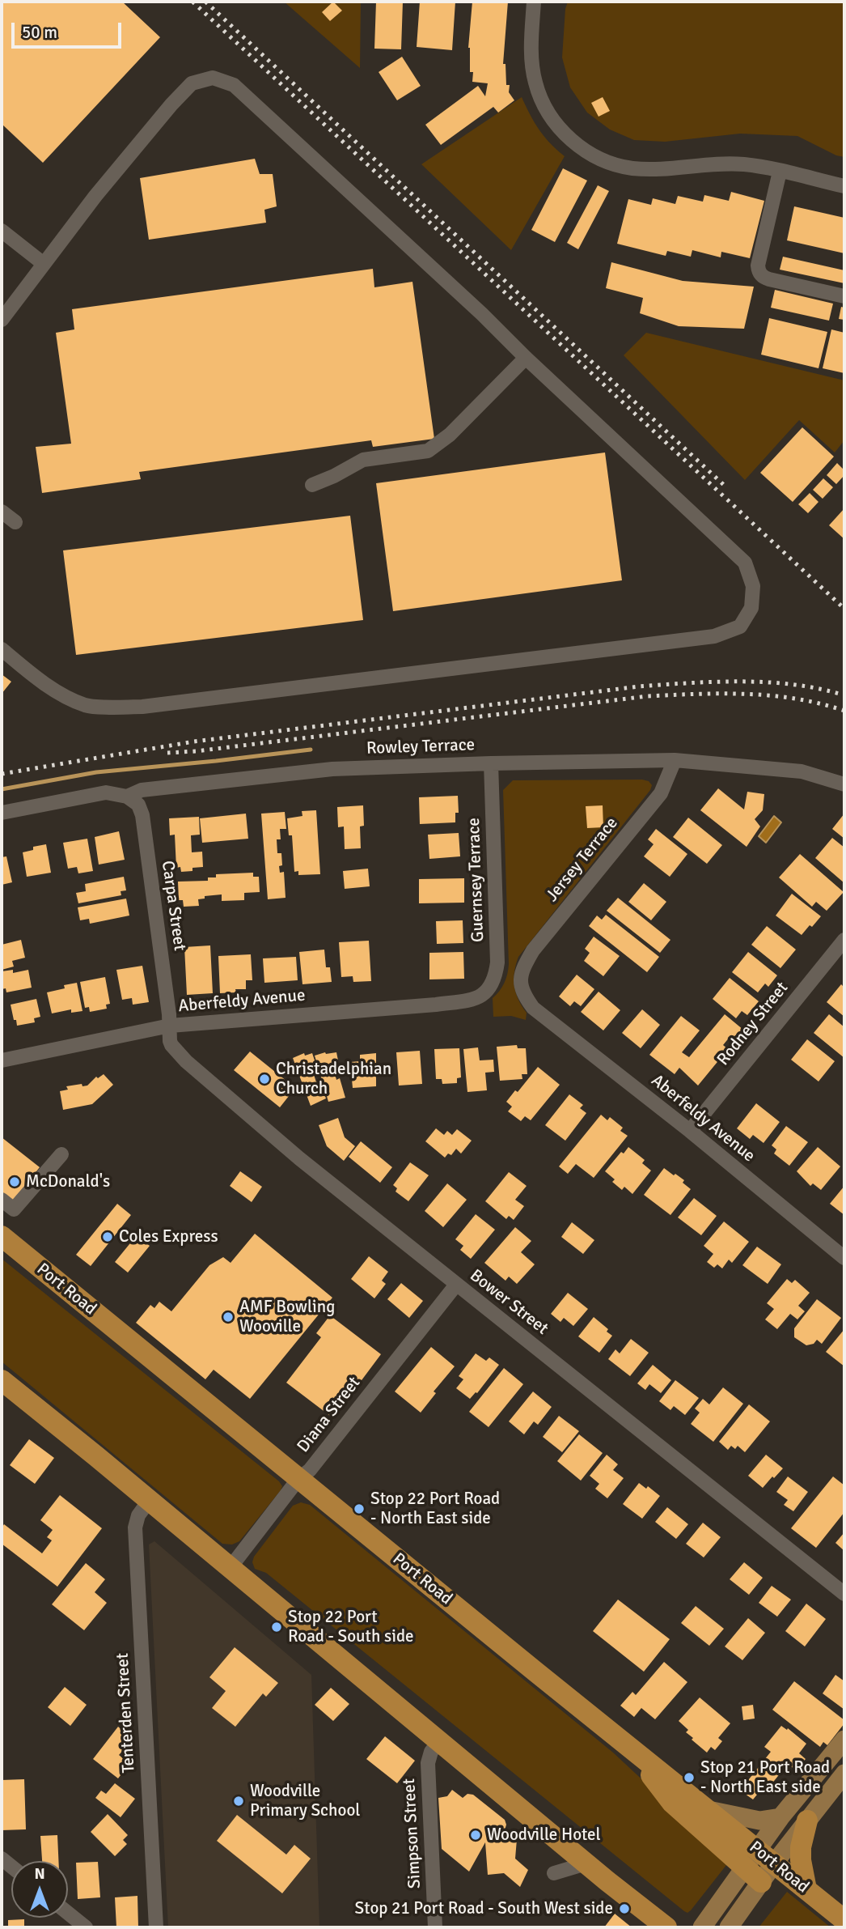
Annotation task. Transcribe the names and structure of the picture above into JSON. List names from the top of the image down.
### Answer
{
  "streets": {
    "highway": ["Port Road"],
    "street": [
      "Rowley Terrace",
      "Jersey Terrace",
      "Guernsey Terrace",
      "Carpa Street",
      "Aberfeldy Avenue",
      "Rodney Street",
      "Bower Street",
      "Diana Street",
      "Tenterden Street",
      "Simpson Street"
    ]
  },
  "crossings": [
    ["Rowley Terrace", "Jersey Terrace"],
    ["Rowley Terrace", "Guernsey Terrace"],
    ["Rowley Terrace", "Carpa Street"],
    ["Jersey Terrace", "Aberfeldy Avenue"],
    ["Guernsey Terrace", "Aberfeldy Avenue"],
    ["Carpa Street", "Aberfeldy Avenue"],
    ["Carpa Street", "Bower Street"],
    ["Aberfeldy Avenue", "Rodney Street"],
    ["Aberfeldy Avenue", "Bower Street"],
    ["Port Road", "Diana Street"],
    ["Bower Street", "Diana Street"]
  ],
  "places": [
    "Christadelphian Church",
    "McDonald's",
    "Coles Express",
    "AMF Bowling Wooville",
    "Stop 22 Port Road - North East side",
    "Stop 22 Port Road - South side",
    "Stop 21 Port Road - North East side",
    "Woodville Primary School",
    "Woodville Hotel",
    "Stop 21 Port Road - South West side"
  ],
  "scale_bar": "50 m",
  "north": "top"
}
